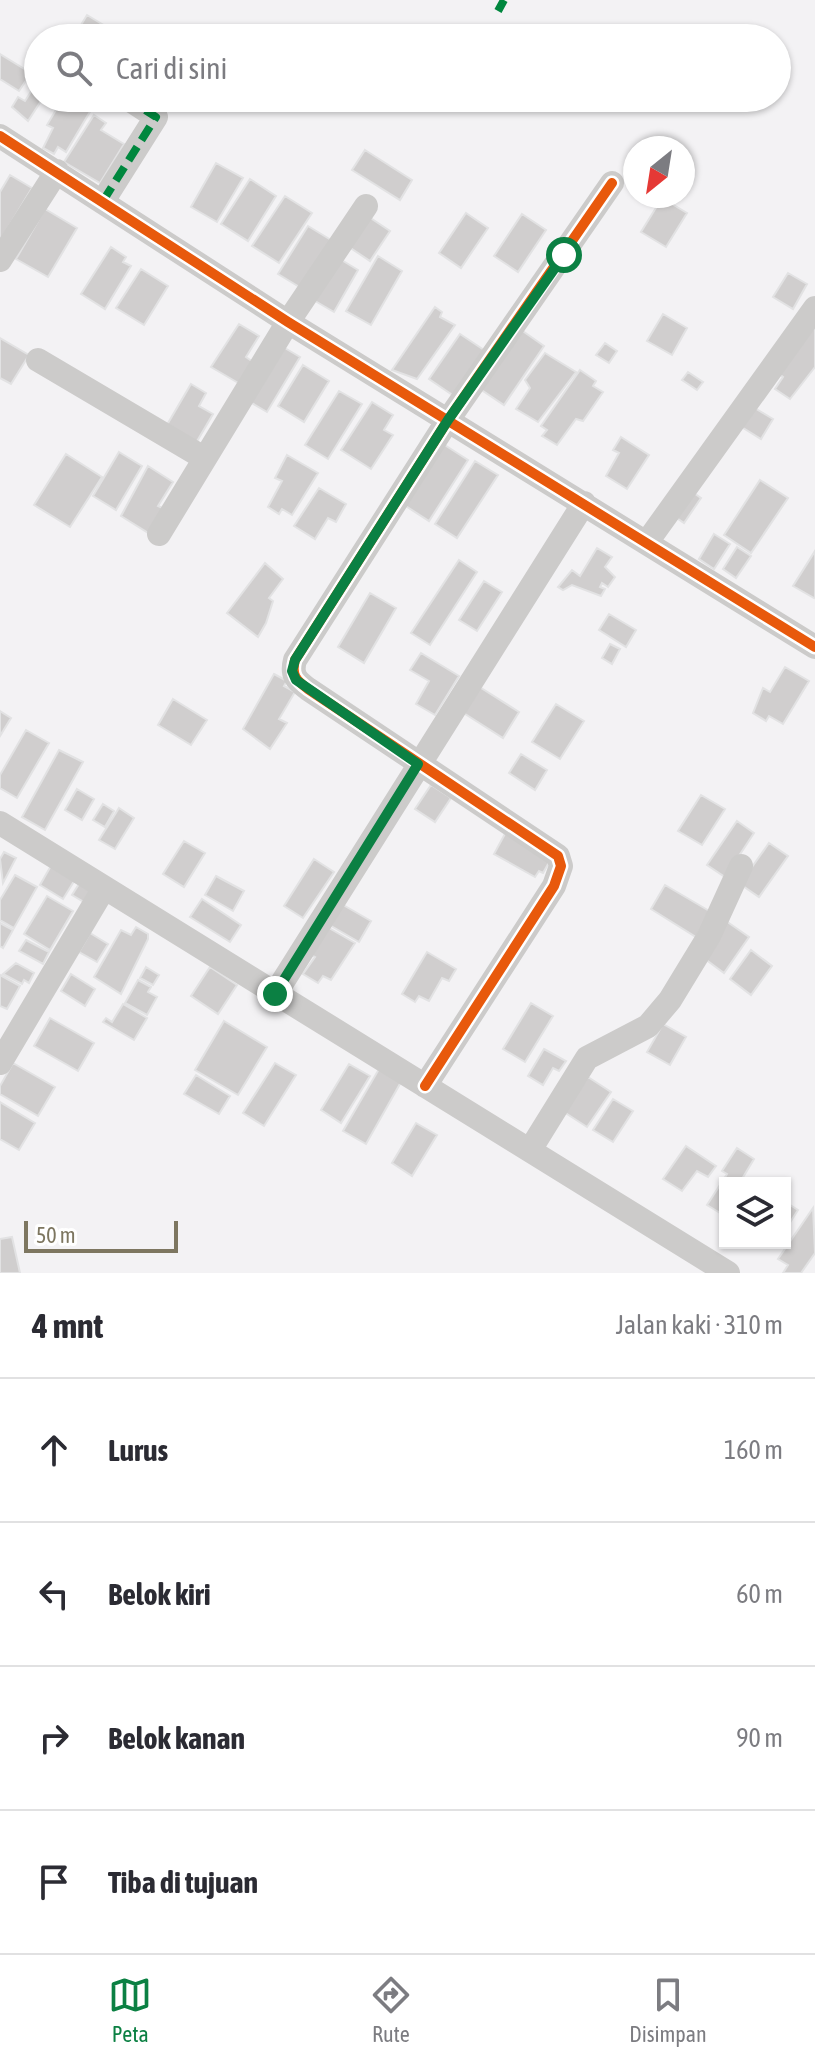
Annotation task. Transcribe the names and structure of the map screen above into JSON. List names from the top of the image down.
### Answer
{
  "scale_bar": "50 m",
  "north": "bottom left",
  "page": {
    "search": "Cari di sini",
    "scale": "50 m",
    "heading": ["4 mnt", "Jalan kaki · 310 m"],
    "list": [
      ["Lurus", "160 m"],
      ["Belok kiri", "60 m"],
      ["Belok kanan", "90 m"],
      "Tiba di tujuan"
    ],
    "nav": ["Peta", "Rute", "Disimpan"]
  }
}
